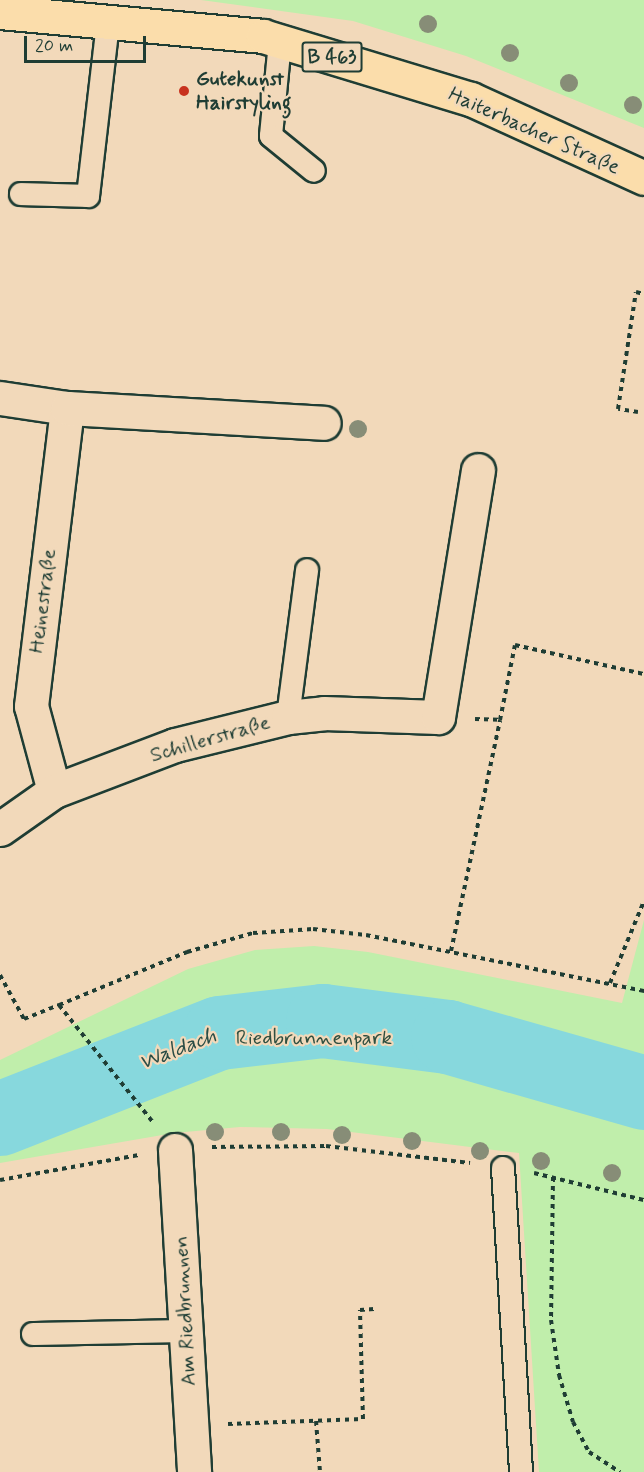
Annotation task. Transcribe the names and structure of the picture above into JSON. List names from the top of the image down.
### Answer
{
  "streets": {
    "main road": ["B 463", "Haiterbacher Straße"],
    "street": ["Heinestraße", "Schillerstraße", "Am Riedbrunnen"]
  },
  "crossings": [
    ["Heinestraße", "Schillerstraße"]
  ],
  "water": ["Waldach"],
  "parks": ["Riedbrunnenpark"],
  "places": ["Gutekunst Hairstyling"],
  "scale_bar": "20 m"
}
